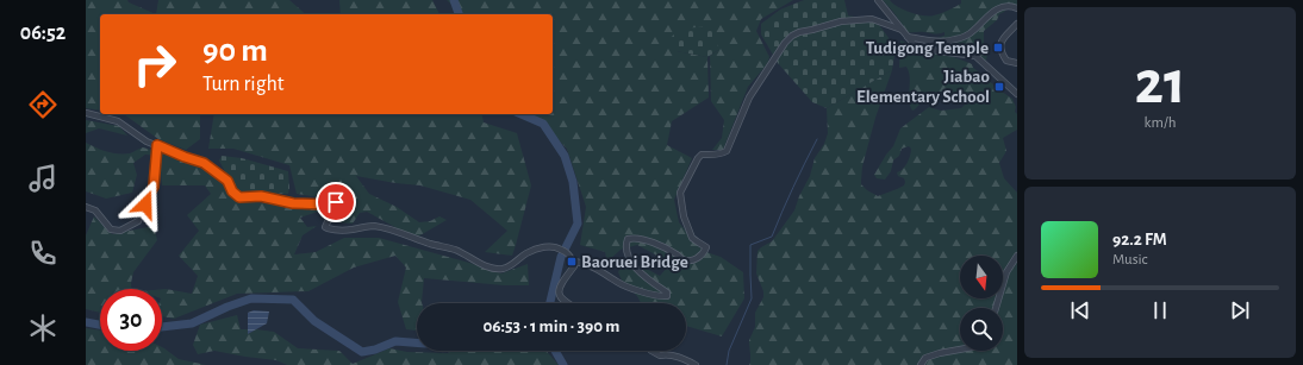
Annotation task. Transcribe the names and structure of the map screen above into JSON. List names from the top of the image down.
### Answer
{
  "places": {
    "transit": ["Tudigong Temple", "Jiabao Elementary School", "Baoruei Bridge"]
  },
  "north": "bottom",
  "page": {
    "tabs": "06:52",
    "tile": ["21", "km/h"],
    "turn": ["90 m", "Turn right"],
    "song": ["92.2 FM", "Music"],
    "limit": "30",
    "trip": "06:53 · 1 min · 390 m"
  }
}
